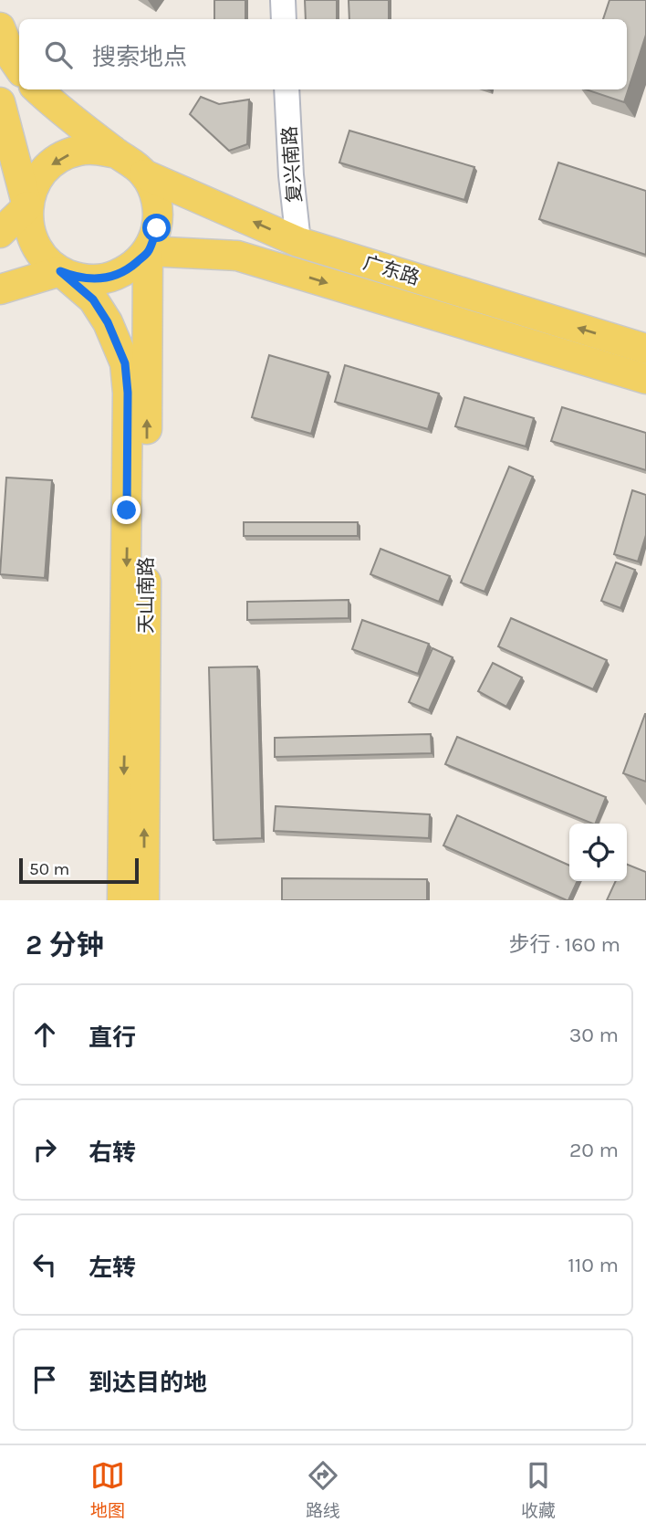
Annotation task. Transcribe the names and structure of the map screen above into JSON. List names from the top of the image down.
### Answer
{
  "streets": {
    "main road": ["广东路", "天山南路"],
    "street": ["复兴南路"]
  },
  "crossings": [
    ["复兴南路", "广东路"],
    ["广东路", "天山南路"]
  ],
  "scale_bar": "50 m",
  "page": {
    "search": "搜索地点",
    "scale": "50 m",
    "heading": ["2 分钟", "步行 · 160 m"],
    "list": [
      ["直行", "30 m"],
      ["右转", "20 m"],
      ["左转", "110 m"],
      "到达目的地"
    ],
    "nav": ["地图", "路线", "收藏"]
  }
}
